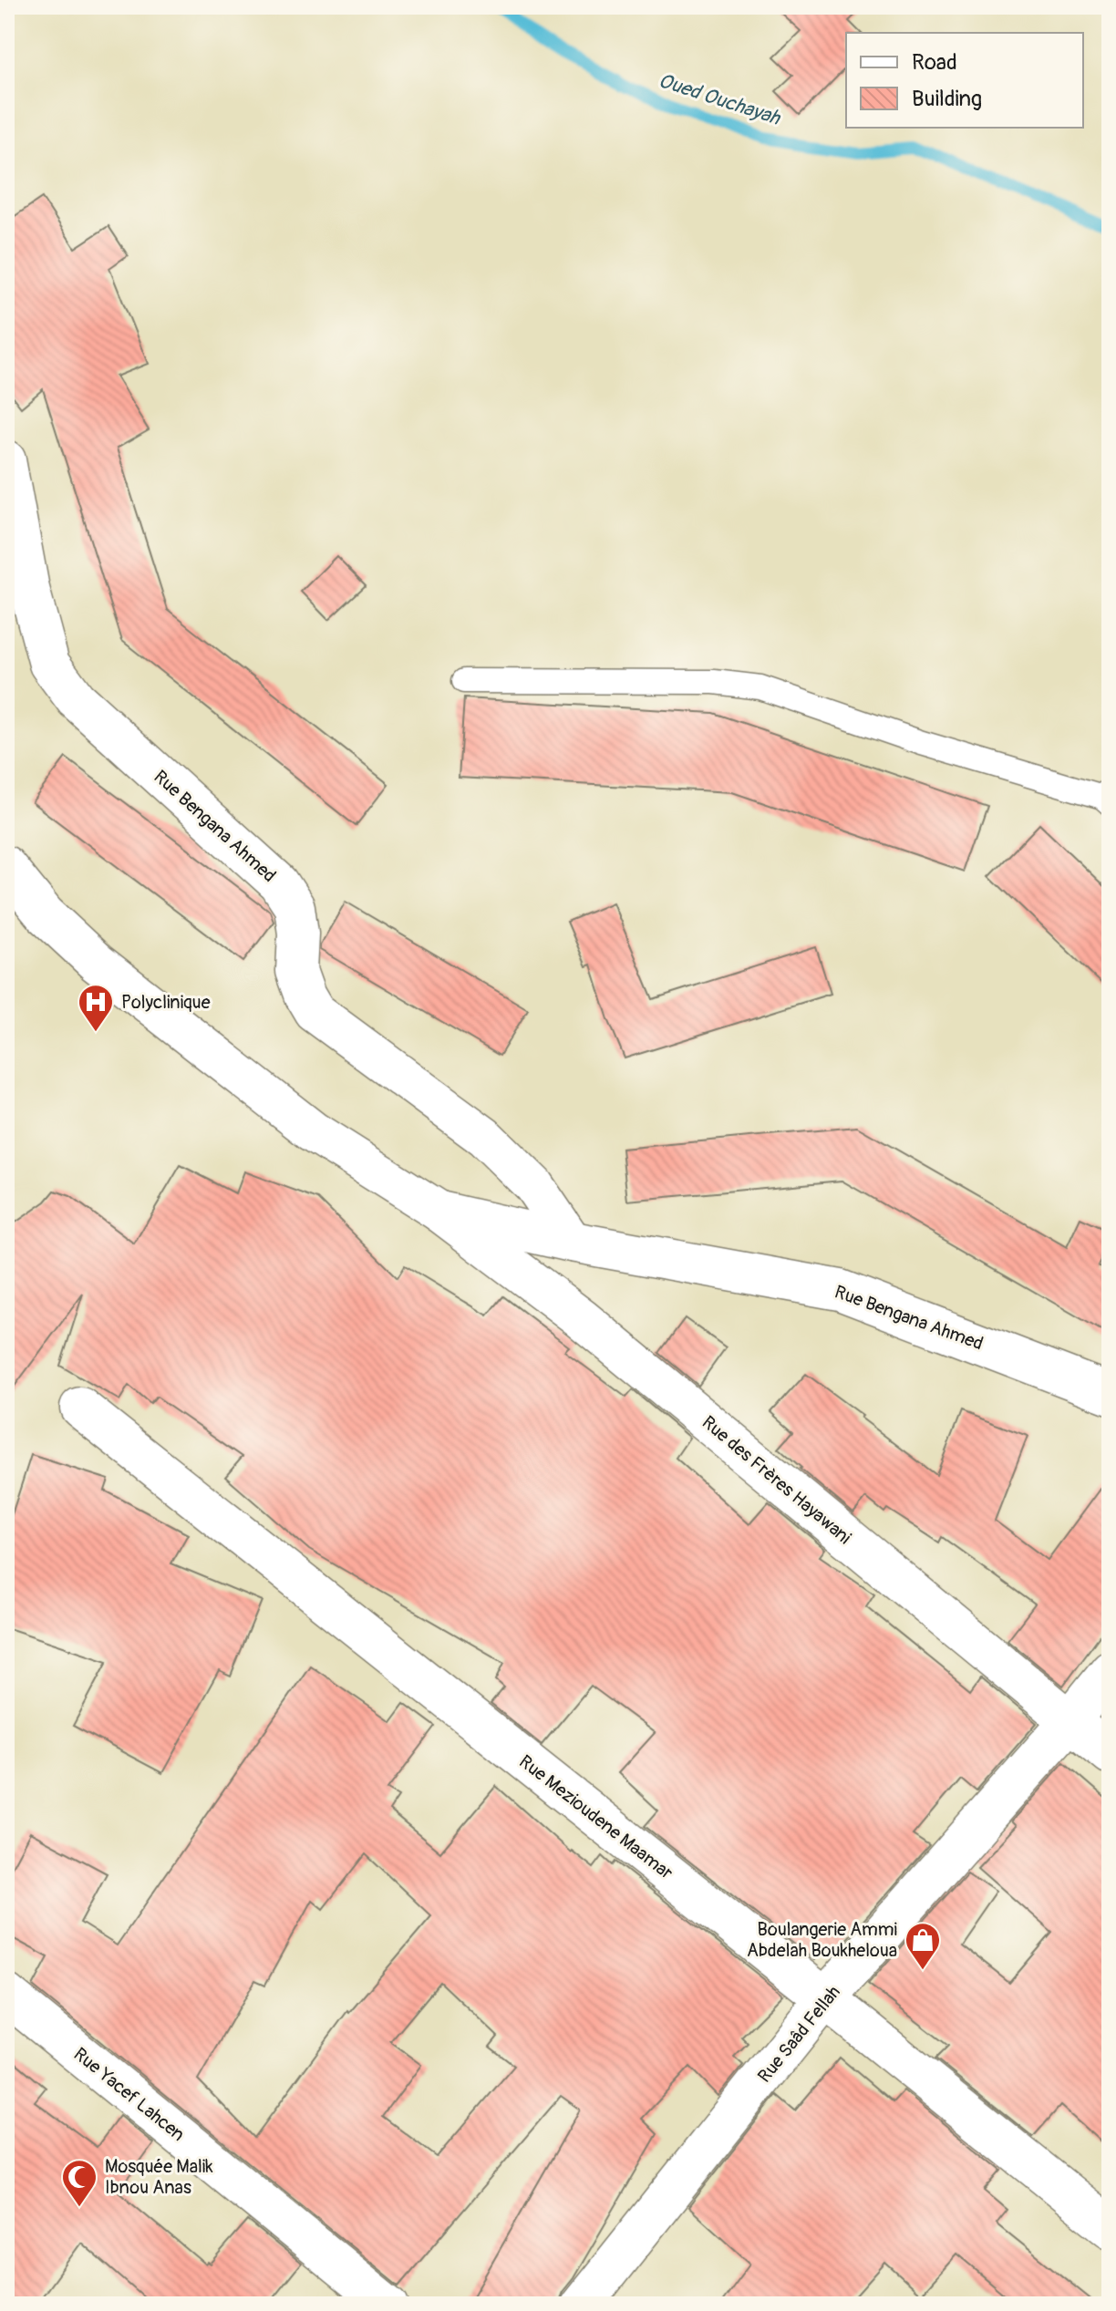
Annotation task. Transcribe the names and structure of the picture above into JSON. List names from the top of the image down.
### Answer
{
  "streets": {
    "street": [
      "Rue Bengana Ahmed",
      "Rue des Frères Hayawani",
      "Rue Mezioudene Maamar",
      "Rue Saâd Fellah",
      "Rue Yacef Lahcen"
    ]
  },
  "crossings": [
    ["Rue Bengana Ahmed", "Rue des Frères Hayawani"],
    ["Rue des Frères Hayawani", "Rue Saâd Fellah"],
    ["Rue Mezioudene Maamar", "Rue Saâd Fellah"]
  ],
  "water": ["Oued Ouchayah"],
  "places": {
    "hospital": ["Polyclinique"],
    "shop": ["Boulangerie Ammi Abdelah Boukheloua"],
    "mosque": ["Mosquée Malik Ibnou Anas"]
  },
  "legend": ["Road", "Building"]
}
